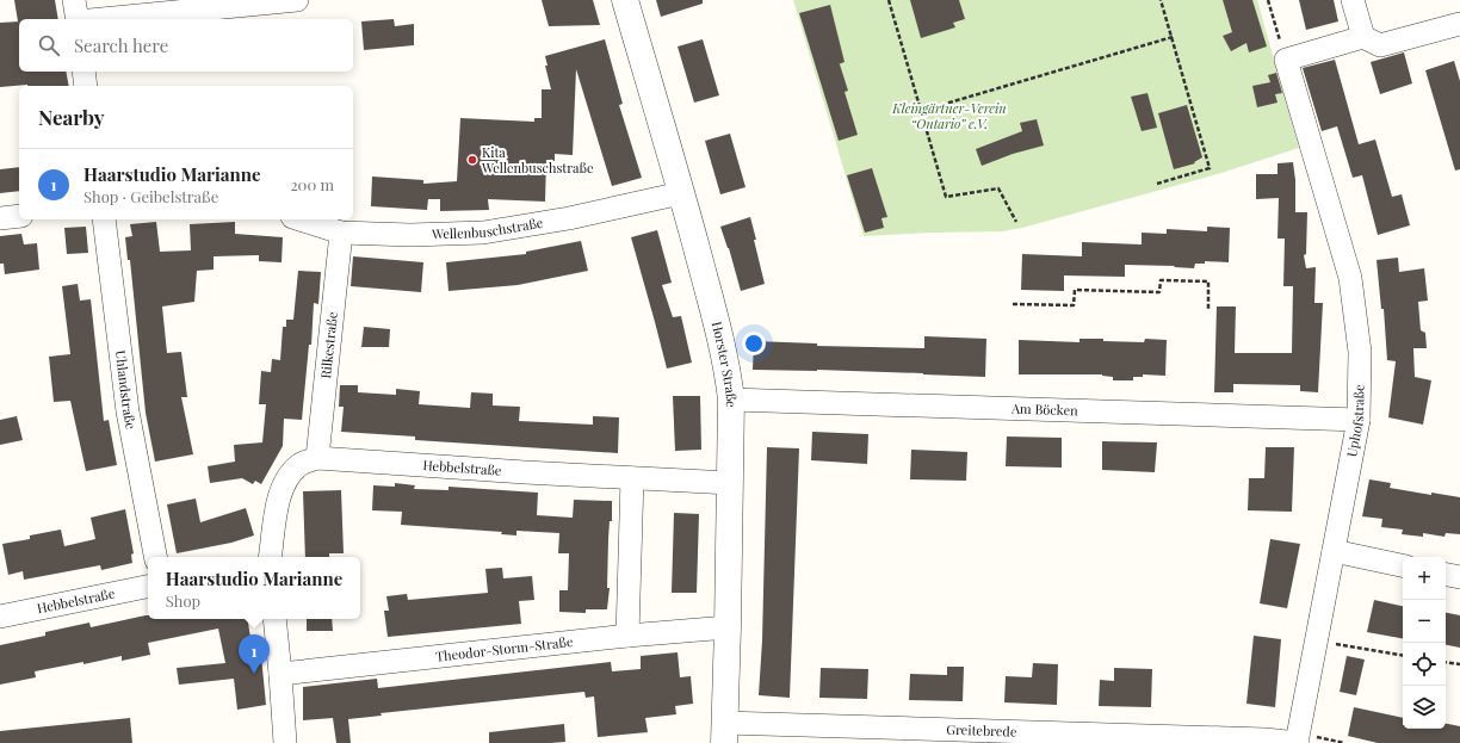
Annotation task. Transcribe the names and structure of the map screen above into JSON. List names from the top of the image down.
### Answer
{
  "streets": {
    "street": [
      "Wellenbuschstraße",
      "Rilkestraße",
      "Horster Straße",
      "Uhlandstraße",
      "Am Böcken",
      "Uphofstraße",
      "Hebbelstraße",
      "Theodor-Storm-Straße",
      "Greitebrede"
    ]
  },
  "crossings": [
    ["Wellenbuschstraße", "Rilkestraße"],
    ["Wellenbuschstraße", "Horster Straße"],
    ["Rilkestraße", "Hebbelstraße"],
    ["Horster Straße", "Am Böcken"],
    ["Horster Straße", "Hebbelstraße"],
    ["Horster Straße", "Theodor-Storm-Straße"],
    ["Horster Straße", "Greitebrede"],
    ["Am Böcken", "Uphofstraße"],
    ["Uphofstraße", "Greitebrede"]
  ],
  "parks": ["Kleingärtner-Verein “Ontario” e.V."],
  "places": ["Kita Wellenbuschstraße"],
  "page": {
    "search": "Search here",
    "heading": "Nearby",
    "list": [
      {
        "mark": "1",
        "name": "Haarstudio Marianne",
        "note": "Shop · Geibelstraße",
        "value": "200 m"
      }
    ],
    "map_buttons": ["+", "−"],
    "popup": ["Haarstudio Marianne", "Shop"],
    "pins": "1"
  }
}
